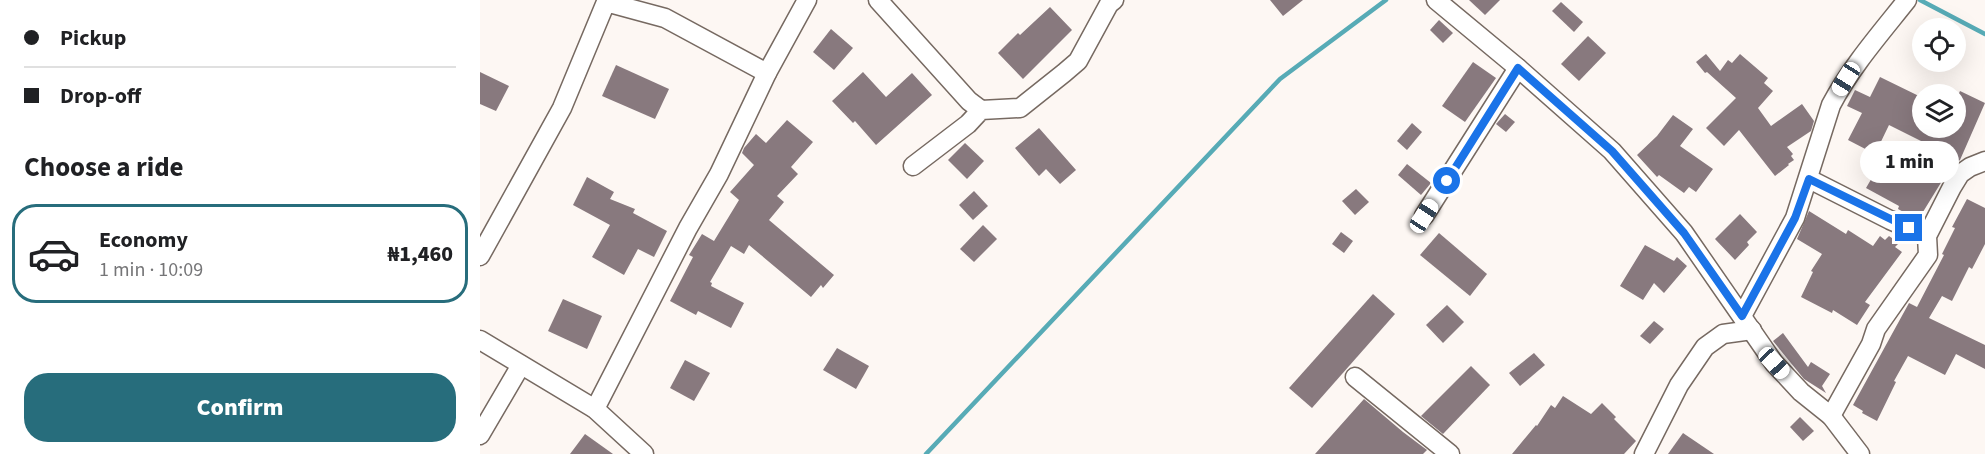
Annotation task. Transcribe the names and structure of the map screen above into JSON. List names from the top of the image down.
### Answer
{
  "page": {
    "banner": ["Pickup", "Drop-off"],
    "heading": "Choose a ride",
    "bubble": "1 min",
    "list": [
      {
        "name": "Economy",
        "note": "1 min · 10:09",
        "value": "₦1,460"
      }
    ],
    "buttons": "Confirm"
  }
}
